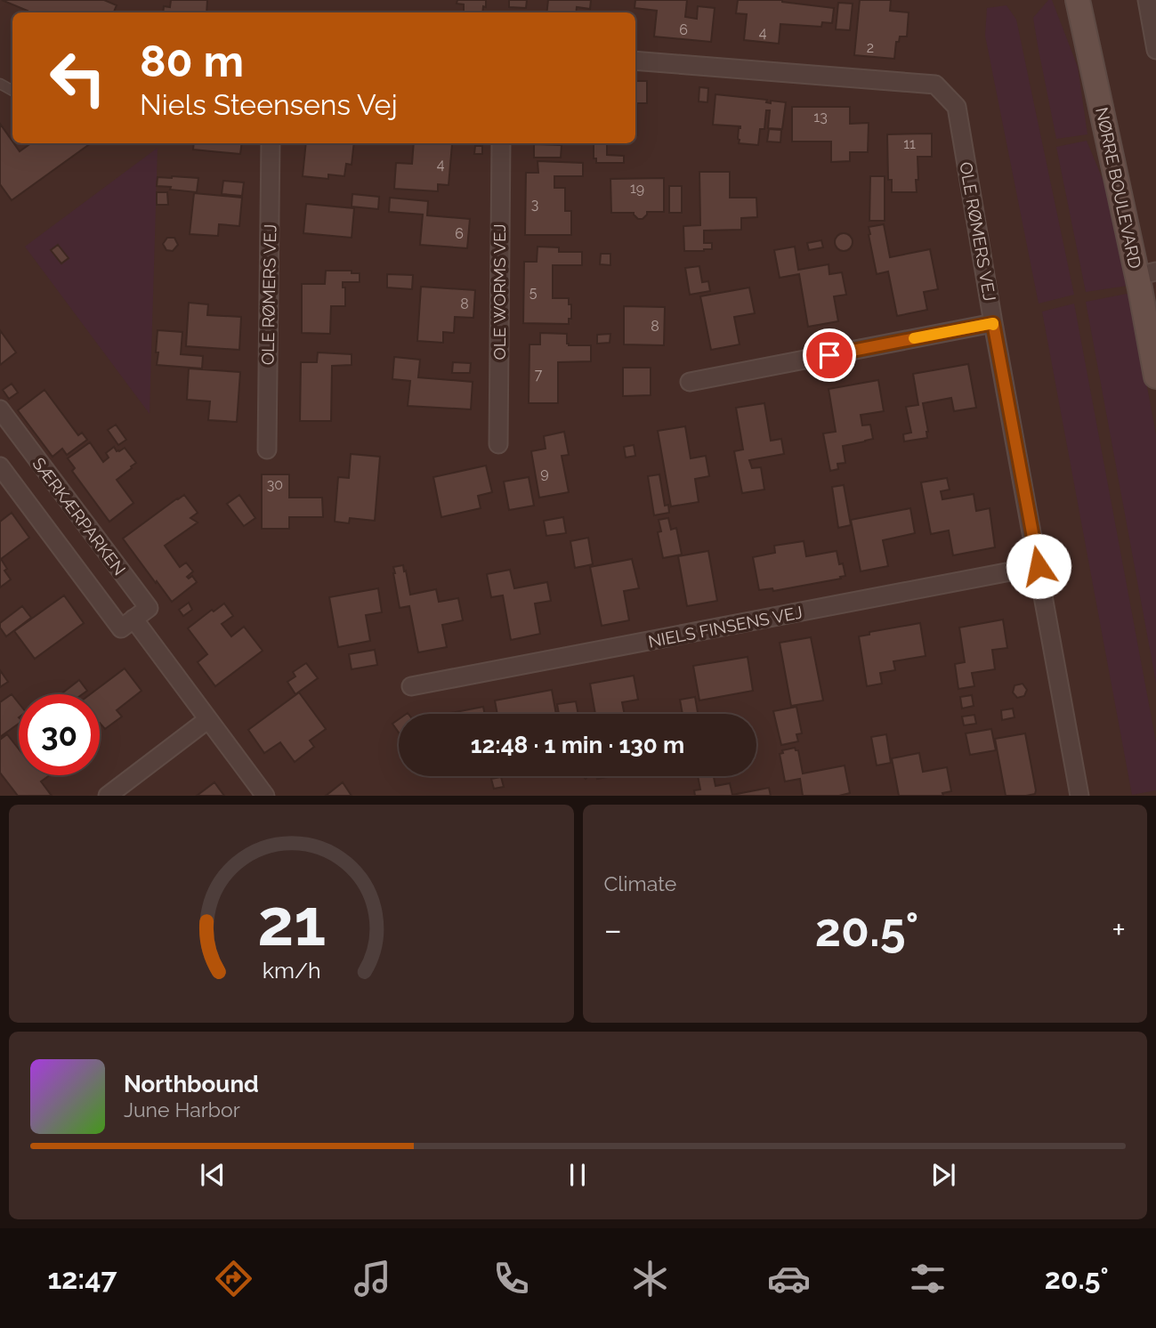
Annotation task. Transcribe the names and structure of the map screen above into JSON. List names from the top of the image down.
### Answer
{
  "streets": {
    "street": [
      "NØRRE BOULEVARD",
      "OLE RØMERS VEJ",
      "OLE WORMS VEJ",
      "SÆRKÆRPARKEN",
      "NIELS FINSENS VEJ"
    ]
  },
  "crossings": [
    ["OLE RØMERS VEJ", "NIELS FINSENS VEJ"]
  ],
  "house_numbers": [
    "6",
    "4",
    "2",
    "13",
    "11",
    "4",
    "19",
    "3",
    "6",
    "5",
    "8",
    "8",
    "7",
    "9",
    "30"
  ],
  "page": {
    "turn": ["80 m", "Niels Steensens Vej"],
    "limit": "30",
    "trip": "12:48 · 1 min · 130 m",
    "tile": "Climate",
    "heat": ["−", "20.5°", "+"],
    "song": ["Northbound", "June Harbor"],
    "tabs": ["12:47", "20.5°"],
    "gauge": ["21", "km/h"]
  }
}
